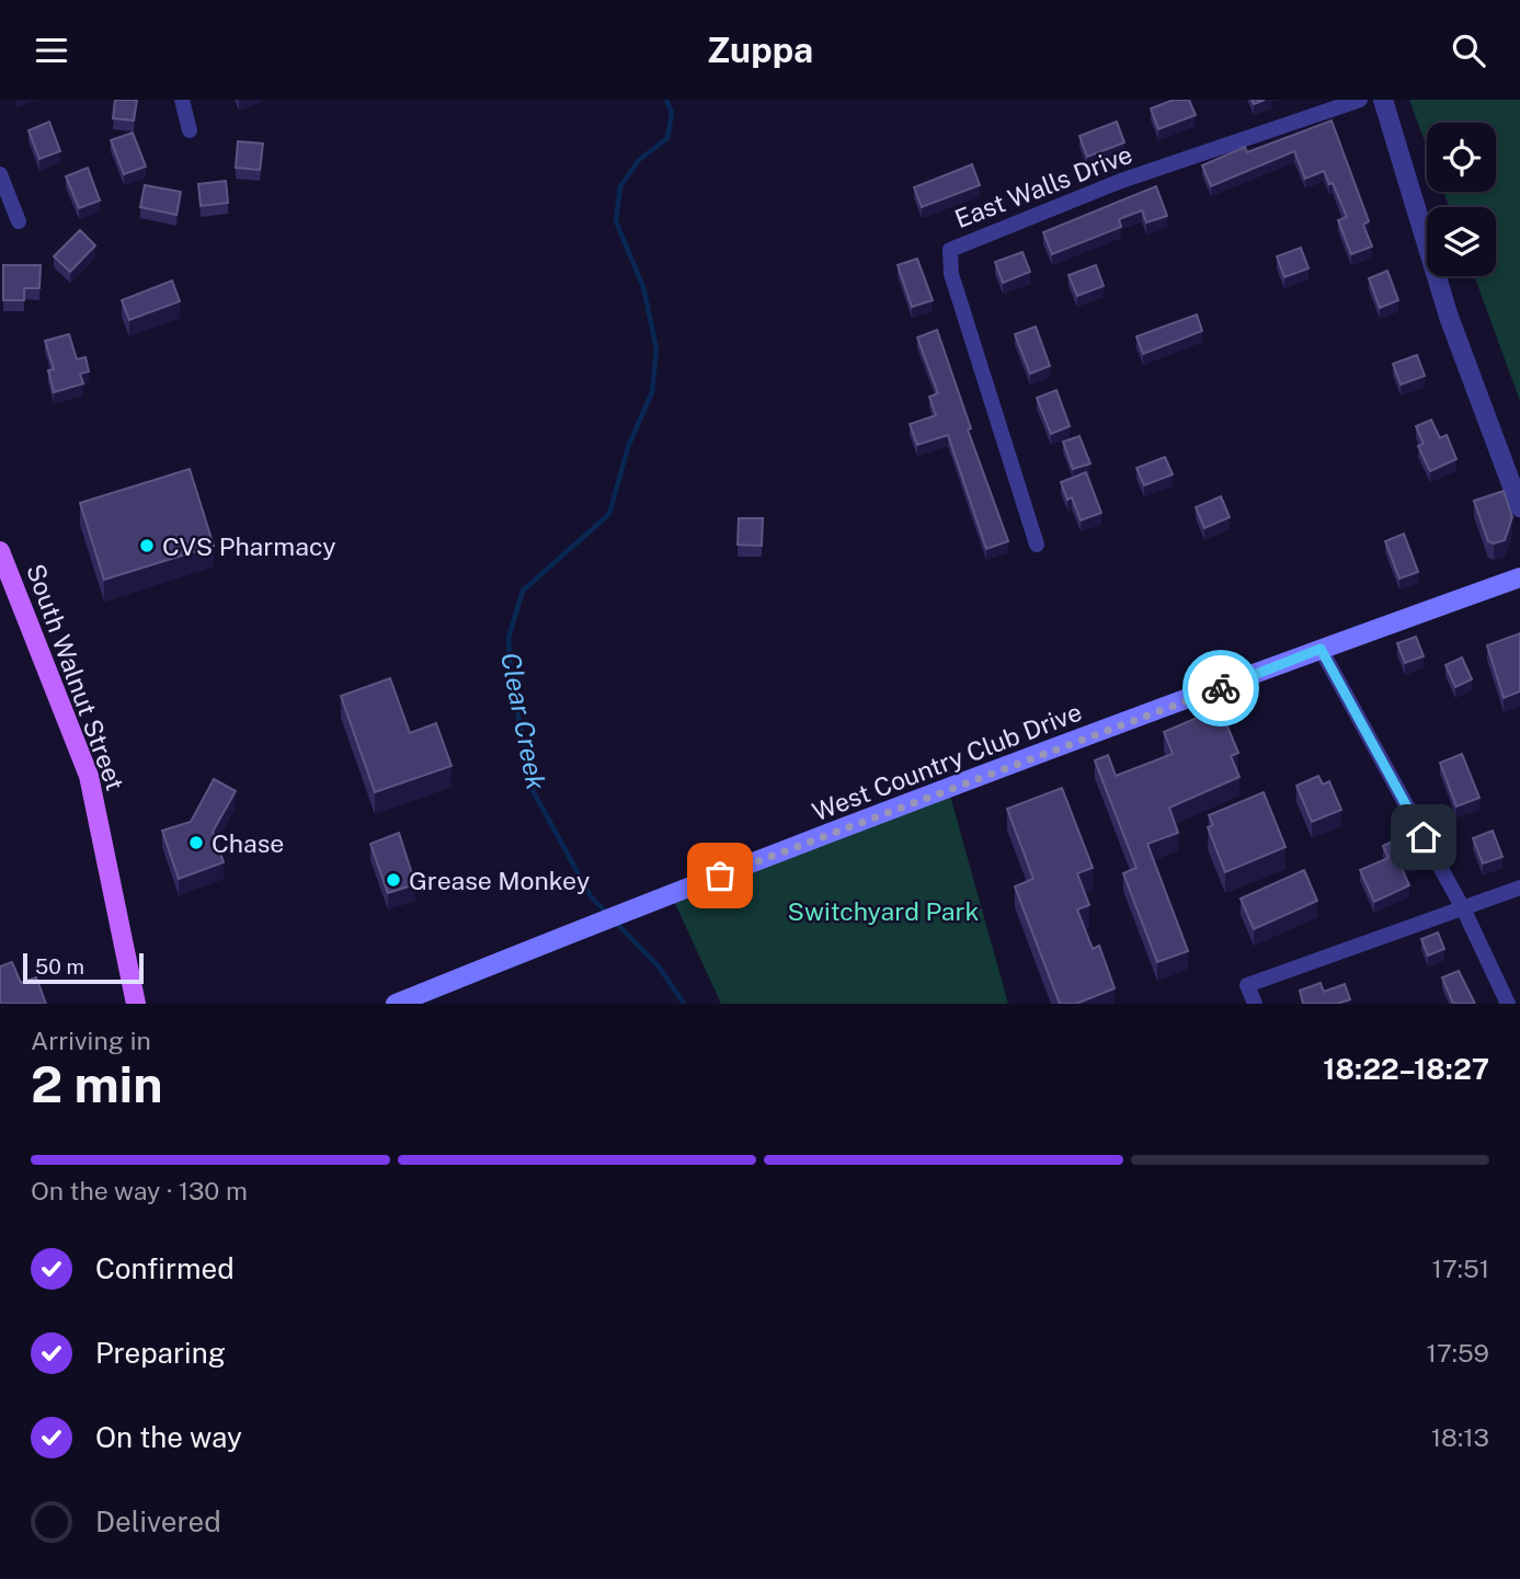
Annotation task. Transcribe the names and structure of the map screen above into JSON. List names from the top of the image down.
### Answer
{
  "streets": {
    "main road": ["South Walnut Street", "West Country Club Drive"],
    "street": ["East Walls Drive"]
  },
  "water": ["Clear Creek"],
  "parks": ["Switchyard Park"],
  "places": ["CVS Pharmacy", "Chase", "Grease Monkey"],
  "scale_bar": "50 m",
  "page": {
    "header": "Zuppa",
    "scale": "50 m",
    "heading": ["2 min", "Arriving in", "18:22–18:27"],
    "bar": "On the way · 130 m",
    "list": [
      ["Confirmed", "17:51"],
      ["Preparing", "17:59"],
      ["On the way", "18:13"],
      "Delivered"
    ]
  }
}
